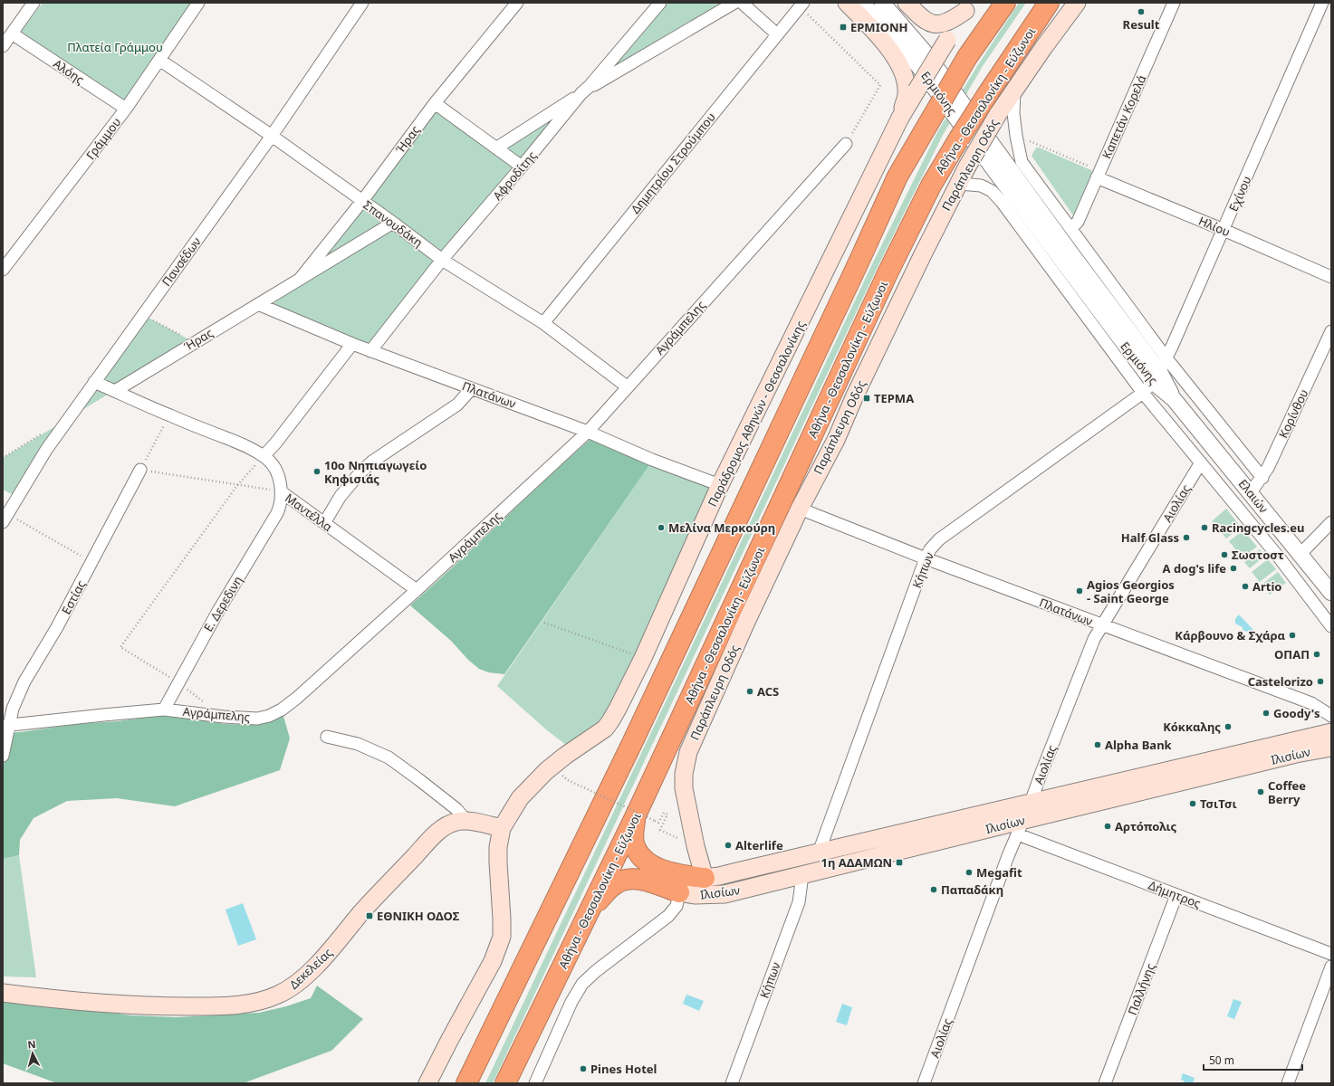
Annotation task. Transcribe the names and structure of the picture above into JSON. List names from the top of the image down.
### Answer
{
  "streets": {
    "highway": ["Αθήνα - Θεσσαλονίκη - Εύζωνοι"],
    "main road": [
      "Παράπλευρη Οδός",
      "Παράδρομος Αθηνών - Θεσσαλονίκης",
      "Ιλισίων",
      "Δεκελείας"
    ],
    "street": [
      "Αλόης",
      "Ερμιόνης",
      "Καπετάν Κορελά",
      "Γράμμου",
      "Ήρας",
      "Δημητρίου Στρούμπου",
      "Αφροδίτης",
      "Εχίνου",
      "Σπανουδάκη",
      "Ηλίου",
      "Πανσέδων",
      "Αγράμπελης",
      "Πλατάνων",
      "Κορίνθου",
      "Ελαιών",
      "Αιολίας",
      "Μαντέλλα",
      "Κήπων",
      "Εστίας",
      "Ε. Δερεδινη",
      "Δήμητρος",
      "Παλλήνης"
    ]
  },
  "crossings": [
    ["Αλόης", "Γράμμου"],
    ["Ερμιόνης", "Καπετάν Κορελά"],
    ["Ερμιόνης", "Παράπλευρη Οδός"],
    ["Ερμιόνης", "Εχίνου"],
    ["Ερμιόνης", "Κορίνθου"],
    ["Ερμιόνης", "Ελαιών"],
    ["Ερμιόνης", "Αιολίας"],
    ["Ερμιόνης", "Κήπων"],
    ["Καπετάν Κορελά", "Ηλίου"],
    ["Γράμμου", "Σπανουδάκη"],
    ["Ήρας", "Σπανουδάκη"],
    ["Ήρας", "Πλατάνων"],
    ["Δημητρίου Στρούμπου", "Σπανουδάκη"],
    ["Παράπλευρη Οδός", "Πλατάνων"],
    ["Παράπλευρη Οδός", "Ιλισίων"],
    ["Αφροδίτης", "Σπανουδάκη"],
    ["Αφροδίτης", "Πλατάνων"],
    ["Εχίνου", "Ηλίου"],
    ["Εχίνου", "Κήπων"],
    ["Σπανουδάκη", "Πανσέδων"],
    ["Σπανουδάκη", "Αγράμπελης"],
    ["Αγράμπελης", "Πλατάνων"],
    ["Αγράμπελης", "Μαντέλλα"],
    ["Αγράμπελης", "Εστίας"],
    ["Αγράμπελης", "Ε. Δερεδινη"],
    ["Πλατάνων", "Παράδρομος Αθηνών - Θεσσαλονίκης"],
    ["Πλατάνων", "Αιολίας"],
    ["Πλατάνων", "Κήπων"],
    ["Παράδρομος Αθηνών - Θεσσαλονίκης", "Δεκελείας"],
    ["Κορίνθου", "Ελαιών"],
    ["Ελαιών", "Αιολίας"],
    ["Αιολίας", "Ιλισίων"],
    ["Αιολίας", "Δήμητρος"],
    ["Μαντέλλα", "Εστίας"],
    ["Μαντέλλα", "Ε. Δερεδινη"],
    ["Κήπων", "Ιλισίων"],
    ["Ιλισίων", "Δήμητρος"],
    ["Δήμητρος", "Παλλήνης"]
  ],
  "parks": ["Πλατεία Γράμμου"],
  "places": {
    "other": [
      "Result",
      "10ο Νηπιαγωγείο Κηφισιάς",
      "Μελίνα Μερκούρη",
      "Racingcycles.eu",
      "Half Glass",
      "Σωστοστ",
      "A dog's life",
      "Artio",
      "Agios Georgios - Saint George",
      "Κάρβουνο & Σχάρα",
      "ΟΠΑΠ",
      "Castelorizo",
      "ACS",
      "Goody's",
      "Κόκκαλης",
      "Alpha Bank",
      "Coffee Berry",
      "ΤσιΤσι",
      "Αρτόπολις",
      "Alterlife",
      "Megafit",
      "Παπαδάκη",
      "Pines Hotel"
    ],
    "transit": [
      "ΕΡΜΙΟΝΗ",
      "ΤΕΡΜΑ",
      "1η ΑΔΑΜΩΝ",
      "ΕΘΝΙΚΗ ΟΔΟΣ"
    ]
  },
  "scale_bar": "50 m",
  "north": "top"
}
